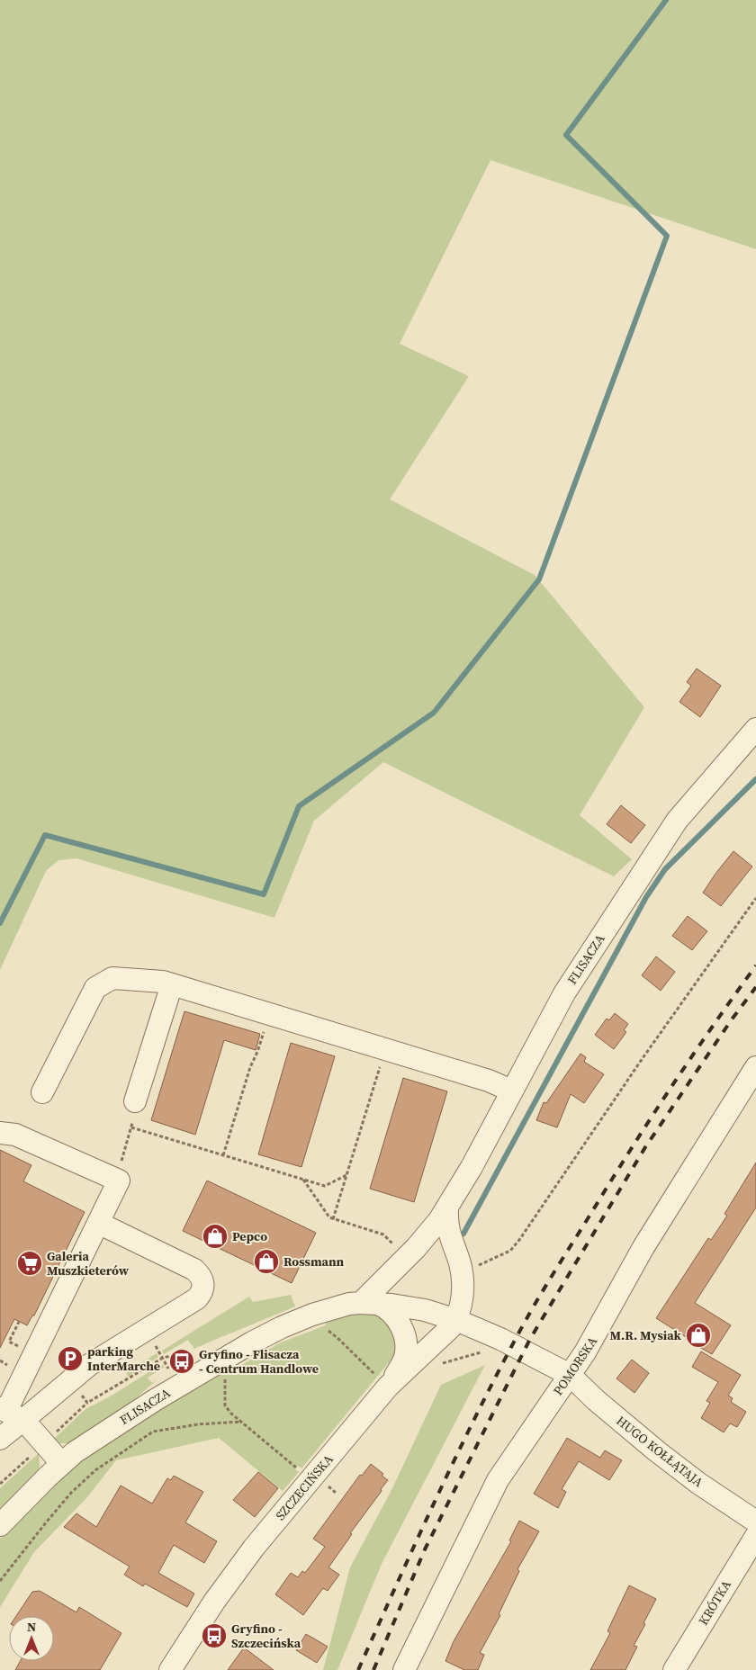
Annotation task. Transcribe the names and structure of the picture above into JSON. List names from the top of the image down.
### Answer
{
  "streets": {
    "street": [
      "FLISACZA",
      "POMORSKA",
      "HUGO KOŁŁĄTAJA",
      "SZCZECIŃSKA",
      "KRÓTKA"
    ]
  },
  "crossings": [
    ["FLISACZA", "HUGO KOŁŁĄTAJA"],
    ["FLISACZA", "SZCZECIŃSKA"],
    ["POMORSKA", "HUGO KOŁŁĄTAJA"],
    ["HUGO KOŁŁĄTAJA", "SZCZECIŃSKA"]
  ],
  "places": {
    "shop": ["Pepco", "Rossmann", "M.R. Mysiak"],
    "supermarket": ["Galeria Muszkieterów"],
    "parking": ["parking InterMarche"],
    "bus stop": ["Gryfino - Flisacza - Centrum Handlowe", "Gryfino - Szczecińska"]
  },
  "north": "top"
}
